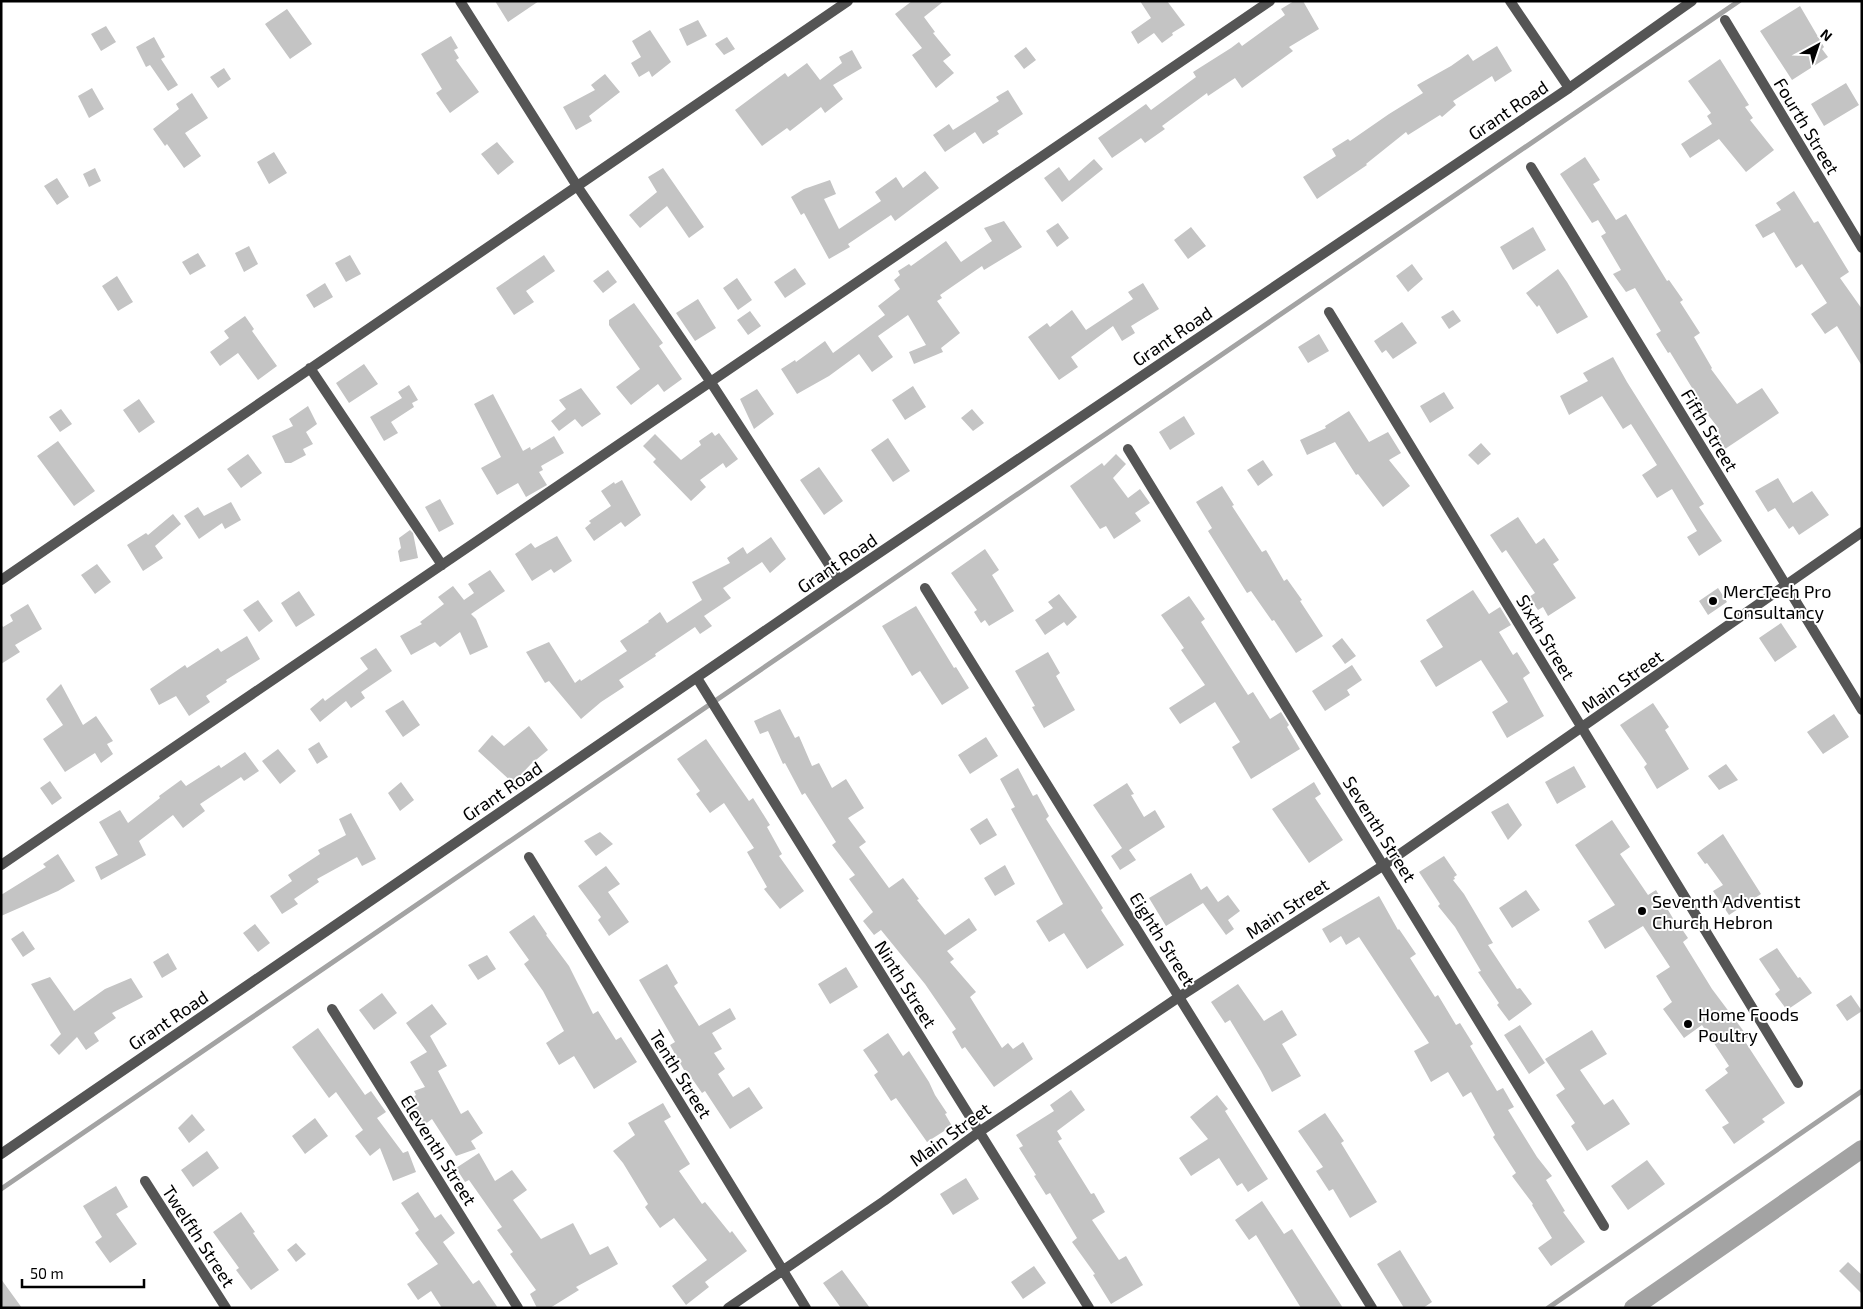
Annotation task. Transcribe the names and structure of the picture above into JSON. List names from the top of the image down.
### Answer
{
  "streets": {
    "street": [
      "Grant Road",
      "Fourth Street",
      "Fifth Street",
      "Sixth Street",
      "Main Street",
      "Seventh Street",
      "Eighth Street",
      "Ninth Street",
      "Tenth Street",
      "Eleventh Street",
      "Twelfth Street"
    ]
  },
  "crossings": [
    ["Grant Road", "Ninth Street"],
    ["Fifth Street", "Main Street"],
    ["Sixth Street", "Main Street"],
    ["Main Street", "Seventh Street"],
    ["Main Street", "Eighth Street"],
    ["Main Street", "Ninth Street"],
    ["Main Street", "Tenth Street"]
  ],
  "places": ["MercTech Pro Consultancy", "Seventh Adventist Church Hebron", "Home Foods Poultry"],
  "scale_bar": "50 m",
  "north": "top right"
}
